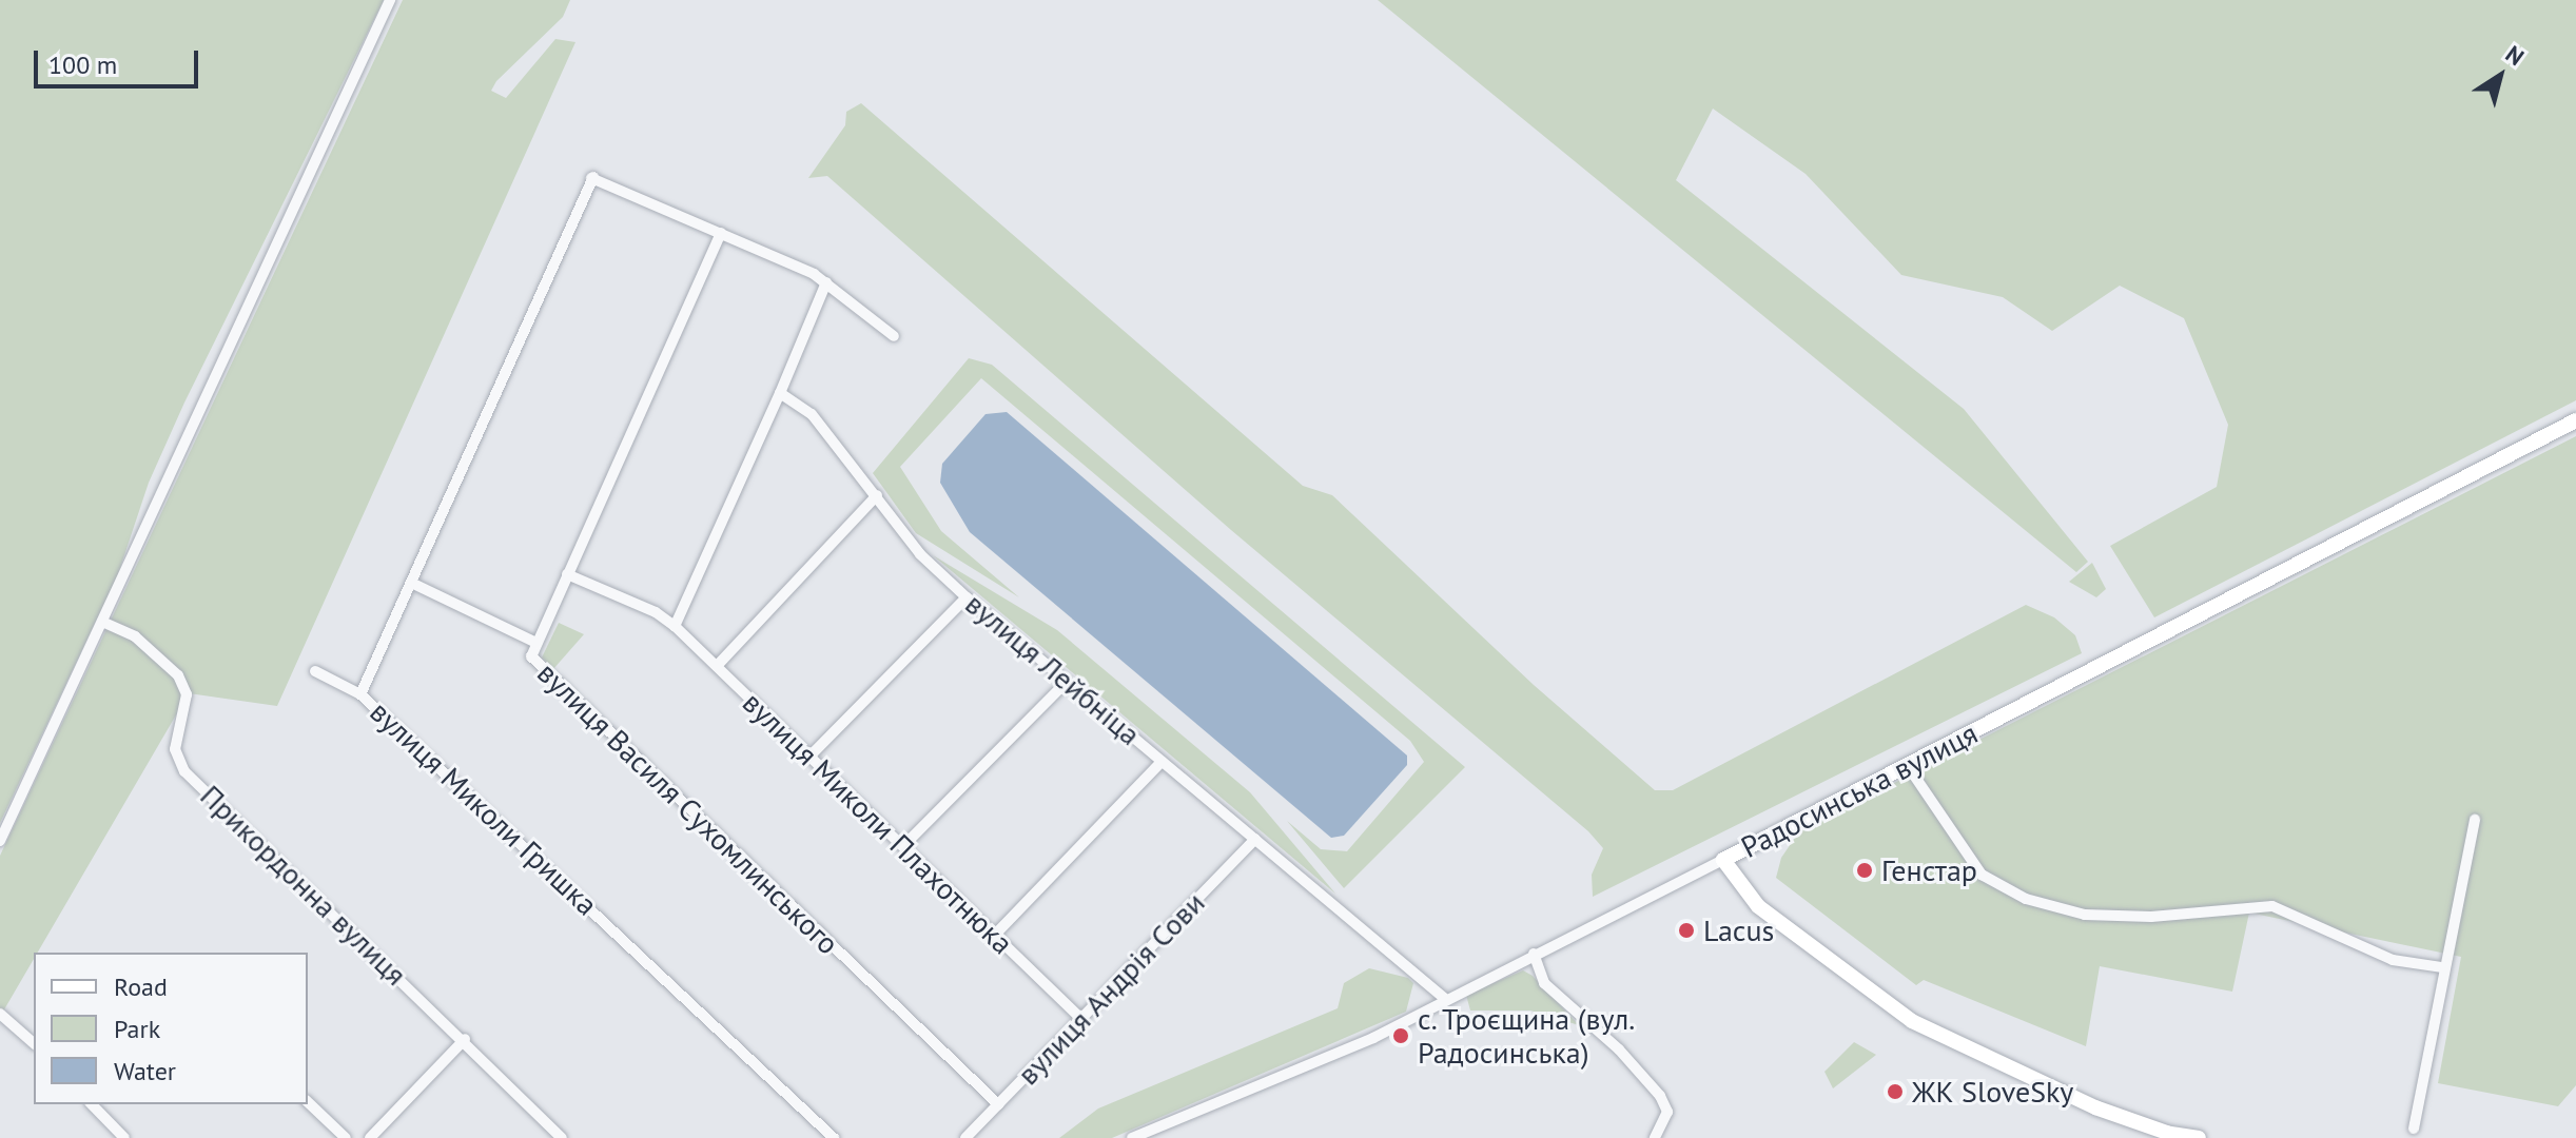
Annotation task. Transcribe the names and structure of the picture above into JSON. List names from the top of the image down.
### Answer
{
  "streets": {
    "main road": ["Радосинська вулиця"],
    "street": [
      "вулиця Лейбніца",
      "вулиця Миколи Гришка",
      "вулиця Василя Сухомлинського",
      "вулиця Миколи Плахотнюка",
      "Прикордонна вулиця",
      "вулиця Андрія Сови"
    ]
  },
  "crossings": [
    ["вулиця Лейбніца", "Радосинська вулиця"],
    ["вулиця Лейбніца", "вулиця Андрія Сови"],
    ["вулиця Миколи Гришка", "вулиця Василя Сухомлинського"],
    ["вулиця Василя Сухомлинського", "вулиця Миколи Плахотнюка"],
    ["вулиця Василя Сухомлинського", "вулиця Андрія Сови"],
    ["вулиця Миколи Плахотнюка", "вулиця Андрія Сови"]
  ],
  "places": [
    "Генстар",
    "Lacus",
    "с. Троєщина (вул. Радосинська)",
    "ЖК SloveSky"
  ],
  "legend": ["Road", "Park", "Water"],
  "scale_bar": "100 m",
  "north": "top right"
}
